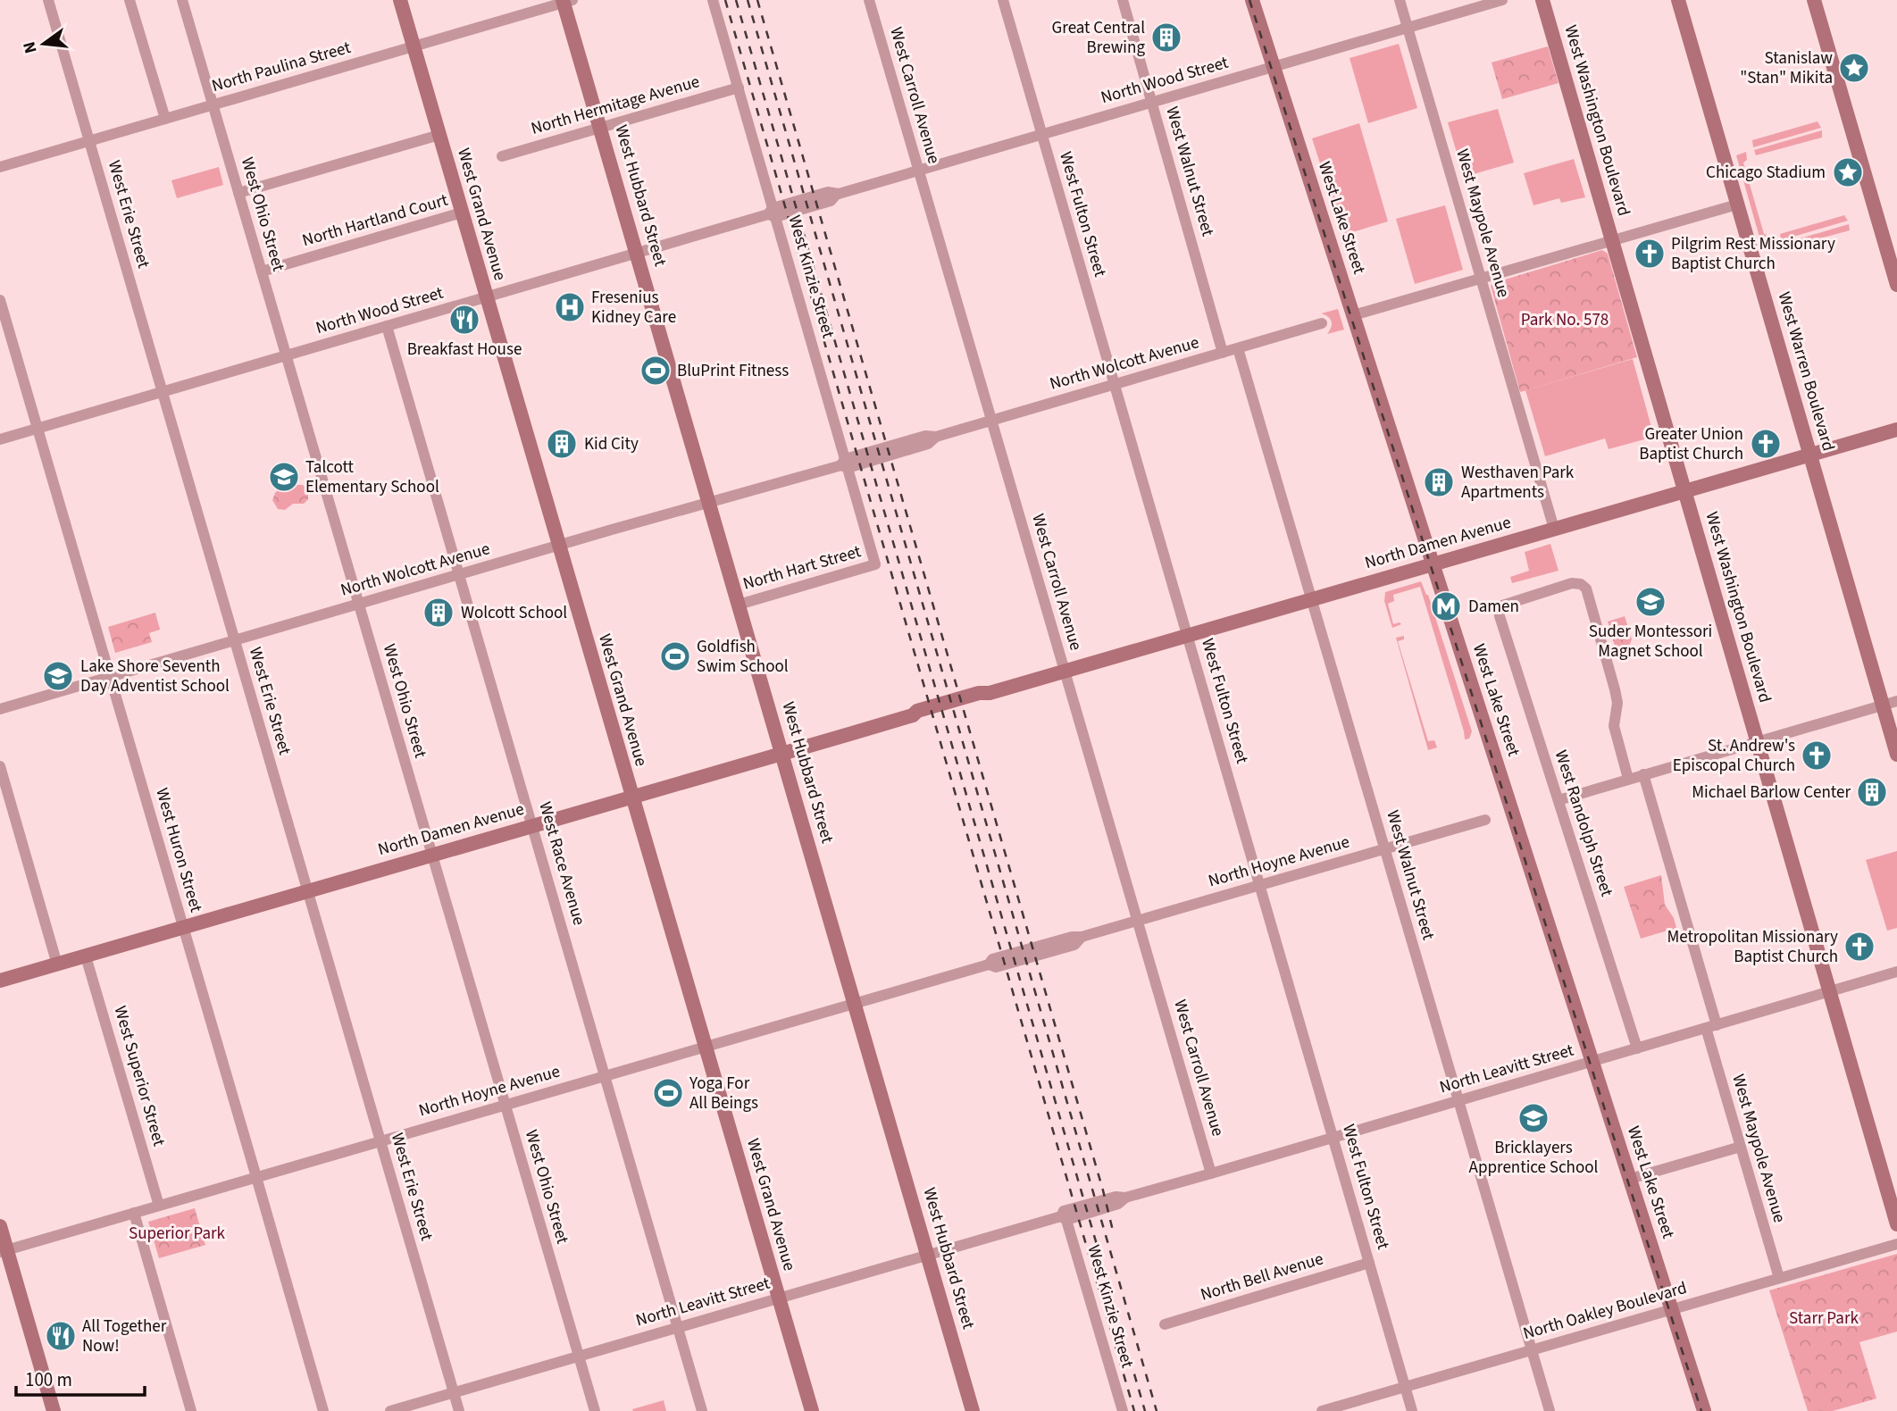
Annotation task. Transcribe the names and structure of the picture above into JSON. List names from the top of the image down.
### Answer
{
  "streets": {
    "main road": [
      "West Washington Boulevard",
      "West Hubbard Street",
      "West Grand Avenue",
      "West Lake Street",
      "West Warren Boulevard",
      "North Damen Avenue"
    ],
    "street": [
      "North Paulina Street",
      "North Wood Street",
      "West Carroll Avenue",
      "North Hermitage Avenue",
      "West Walnut Street",
      "West Erie Street",
      "West Ohio Street",
      "West Fulton Street",
      "North Hartland Court",
      "West Maypole Avenue",
      "West Kinzie Street",
      "North Wolcott Avenue",
      "North Hart Street",
      "West Randolph Street",
      "West Huron Street",
      "North Hoyne Avenue",
      "West Race Avenue",
      "North Leavitt Street",
      "West Superior Street",
      "North Bell Avenue",
      "North Oakley Boulevard"
    ]
  },
  "crossings": [
    ["North Paulina Street", "West Hubbard Street"],
    ["North Paulina Street", "West Erie Street"],
    ["North Paulina Street", "West Ohio Street"],
    ["North Paulina Street", "West Grand Avenue"],
    ["North Wood Street", "West Carroll Avenue"],
    ["North Wood Street", "West Walnut Street"],
    ["North Wood Street", "West Hubbard Street"],
    ["North Wood Street", "West Erie Street"],
    ["North Wood Street", "West Ohio Street"],
    ["North Wood Street", "West Grand Avenue"],
    ["North Wood Street", "West Fulton Street"],
    ["North Wood Street", "West Lake Street"],
    ["North Wood Street", "West Maypole Avenue"],
    ["North Wood Street", "West Kinzie Street"],
    ["North Wood Street", "West Huron Street"],
    ["North Wood Street", "West Race Avenue"],
    ["West Carroll Avenue", "North Wolcott Avenue"],
    ["West Carroll Avenue", "North Damen Avenue"],
    ["West Carroll Avenue", "North Hoyne Avenue"],
    ["West Carroll Avenue", "North Leavitt Street"],
    ["North Hermitage Avenue", "West Hubbard Street"],
    ["North Hermitage Avenue", "West Kinzie Street"],
    ["West Washington Boulevard", "North Damen Avenue"],
    ["West Washington Boulevard", "North Leavitt Street"],
    ["West Walnut Street", "North Wolcott Avenue"],
    ["West Walnut Street", "North Damen Avenue"],
    ["West Walnut Street", "North Hoyne Avenue"],
    ["West Walnut Street", "North Leavitt Street"],
    ["West Walnut Street", "North Oakley Boulevard"],
    ["West Hubbard Street", "North Wolcott Avenue"],
    ["West Hubbard Street", "North Damen Avenue"],
    ["West Hubbard Street", "North Hart Street"],
    ["West Hubbard Street", "North Hoyne Avenue"],
    ["West Hubbard Street", "North Leavitt Street"],
    ["West Erie Street", "North Wolcott Avenue"],
    ["West Erie Street", "North Damen Avenue"],
    ["West Erie Street", "North Hoyne Avenue"],
    ["West Erie Street", "North Leavitt Street"],
    ["West Ohio Street", "North Hartland Court"],
    ["West Ohio Street", "North Wolcott Avenue"],
    ["West Ohio Street", "North Damen Avenue"],
    ["West Ohio Street", "North Hoyne Avenue"],
    ["West Ohio Street", "North Leavitt Street"],
    ["West Grand Avenue", "North Hartland Court"],
    ["West Grand Avenue", "North Wolcott Avenue"],
    ["West Grand Avenue", "North Damen Avenue"],
    ["West Grand Avenue", "North Hoyne Avenue"],
    ["West Grand Avenue", "North Leavitt Street"],
    ["West Fulton Street", "North Wolcott Avenue"],
    ["West Fulton Street", "North Damen Avenue"],
    ["West Fulton Street", "North Hoyne Avenue"],
    ["West Fulton Street", "North Leavitt Street"],
    ["West Fulton Street", "North Bell Avenue"],
    ["West Fulton Street", "North Oakley Boulevard"],
    ["West Lake Street", "North Damen Avenue"],
    ["West Lake Street", "North Leavitt Street"],
    ["West Lake Street", "North Oakley Boulevard"],
    ["West Maypole Avenue", "North Damen Avenue"],
    ["West Maypole Avenue", "North Leavitt Street"],
    ["West Maypole Avenue", "North Oakley Boulevard"],
    ["West Kinzie Street", "North Wolcott Avenue"],
    ["West Kinzie Street", "North Hart Street"],
    ["West Kinzie Street", "North Leavitt Street"],
    ["North Wolcott Avenue", "West Huron Street"],
    ["North Wolcott Avenue", "West Race Avenue"],
    ["West Warren Boulevard", "North Damen Avenue"],
    ["North Damen Avenue", "West Huron Street"],
    ["North Damen Avenue", "West Race Avenue"],
    ["North Damen Avenue", "West Superior Street"],
    ["West Randolph Street", "North Leavitt Street"],
    ["West Huron Street", "North Hoyne Avenue"],
    ["North Hoyne Avenue", "West Race Avenue"],
    ["North Hoyne Avenue", "West Superior Street"],
    ["West Race Avenue", "North Leavitt Street"]
  ],
  "parks": ["Park No. 578", "Superior Park", "Starr Park"],
  "places": {
    "building": [
      "Great Central Brewing",
      "Kid City",
      "Westhaven Park Apartments",
      "Wolcott School",
      "Michael Barlow Center"
    ],
    "place": ["Stanislaw \"Stan\" Mikita", "Chicago Stadium"],
    "church": [
      "Pilgrim Rest Missionary Baptist Church",
      "Greater Union Baptist Church",
      "St. Andrew's Episcopal Church",
      "Metropolitan Missionary Baptist Church"
    ],
    "hospital": ["Fresenius Kidney Care"],
    "restaurant": ["Breakfast House", "All Together Now!"],
    "sports": ["BluPrint Fitness", "Goldfish Swim School", "Yoga For All Beings"],
    "school or university": [
      "Talcott Elementary School",
      "Suder Montessori Magnet School",
      "Lake Shore Seventh Day Adventist School",
      "Bricklayers Apprentice School"
    ],
    "metro station": ["Damen"]
  },
  "scale_bar": "100 m",
  "north": "left"
}
